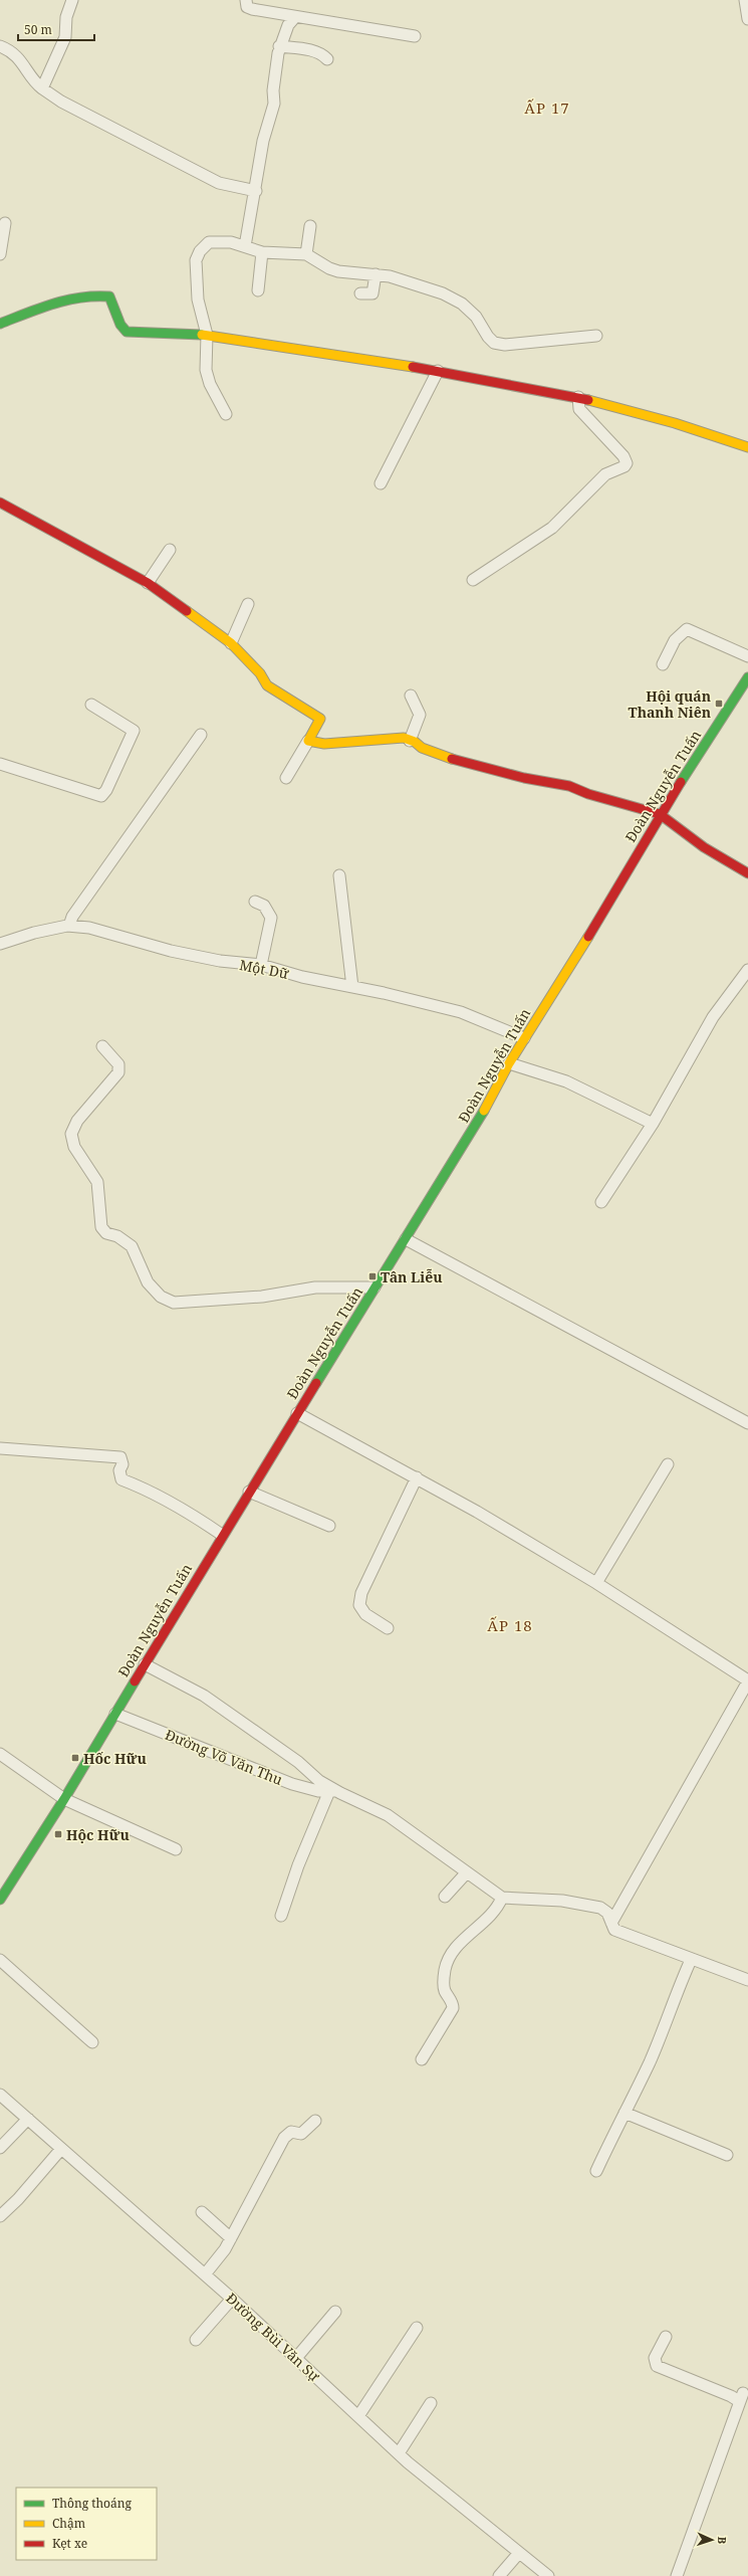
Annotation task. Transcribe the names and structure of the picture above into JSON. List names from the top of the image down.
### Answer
{
  "streets": {
    "street": [
      "Đoàn Nguyễn Tuấn",
      "Một Dữ",
      "Đường Võ Văn Thu",
      "Đường Bùi Văn Sự"
    ]
  },
  "crossings": [
    ["Đoàn Nguyễn Tuấn", "Một Dữ"],
    ["Đoàn Nguyễn Tuấn", "Đường Võ Văn Thu"]
  ],
  "districts": ["ẤP 17", "ẤP 18"],
  "places": {
    "transit": [
      "Hội quán Thanh Niên",
      "Tân Liễu",
      "Hốc Hữu",
      "Hộc Hữu"
    ]
  },
  "legend": ["Thông thoáng", "Chậm", "Kẹt xe"],
  "scale_bar": "50 m",
  "north": "right"
}
